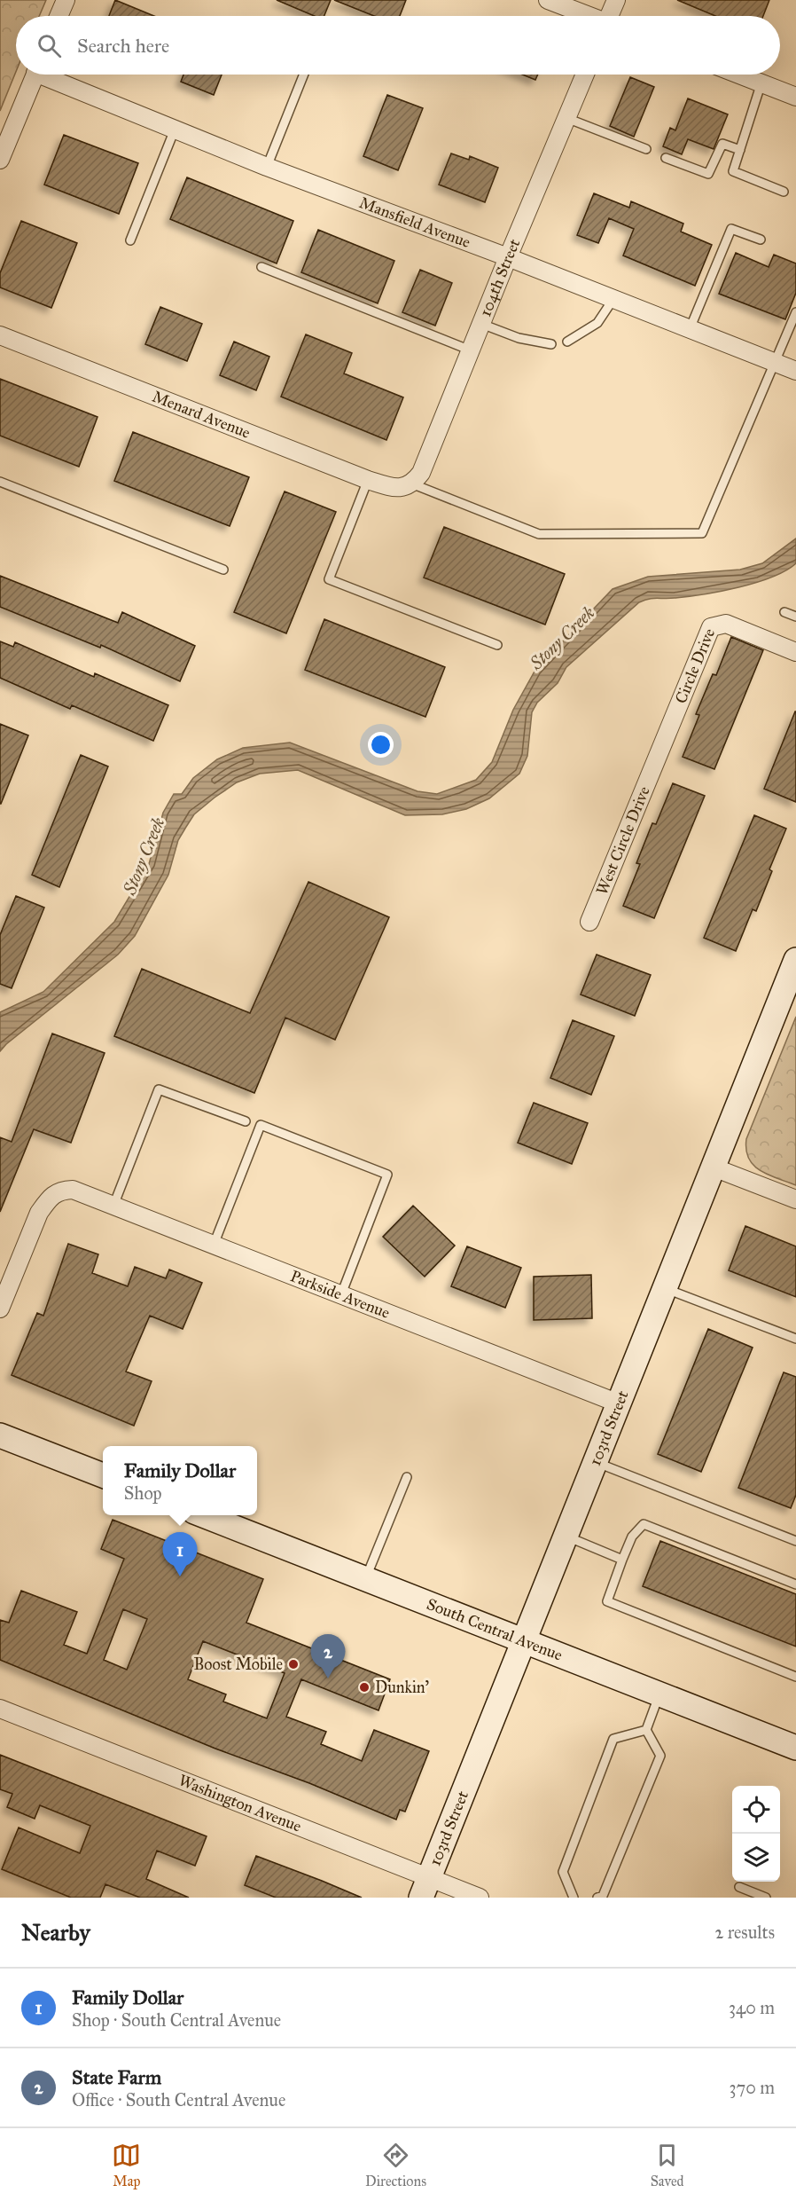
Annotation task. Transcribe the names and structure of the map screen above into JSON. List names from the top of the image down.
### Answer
{
  "streets": {
    "street": [
      "Mansfield Avenue",
      "104th Street",
      "Menard Avenue",
      "Circle Drive",
      "West Circle Drive",
      "Parkside Avenue",
      "103rd Street",
      "South Central Avenue",
      "Washington Avenue"
    ]
  },
  "crossings": [
    ["Mansfield Avenue", "104th Street"],
    ["104th Street", "Menard Avenue"],
    ["Circle Drive", "West Circle Drive"],
    ["Parkside Avenue", "103rd Street"],
    ["103rd Street", "South Central Avenue"],
    ["103rd Street", "Washington Avenue"]
  ],
  "water": ["Stony Creek"],
  "places": ["Boost Mobile", "Dunkin'"],
  "page": {
    "search": "Search here",
    "popup": ["Family Dollar", "Shop"],
    "pins": ["1", "2"],
    "heading": ["Nearby", "2 results"],
    "list": [
      {
        "mark": "1",
        "name": "Family Dollar",
        "note": "Shop · South Central Avenue",
        "value": "340 m"
      },
      {
        "mark": "2",
        "name": "State Farm",
        "note": "Office · South Central Avenue",
        "value": "370 m"
      }
    ],
    "nav": ["Map", "Directions", "Saved"]
  }
}
